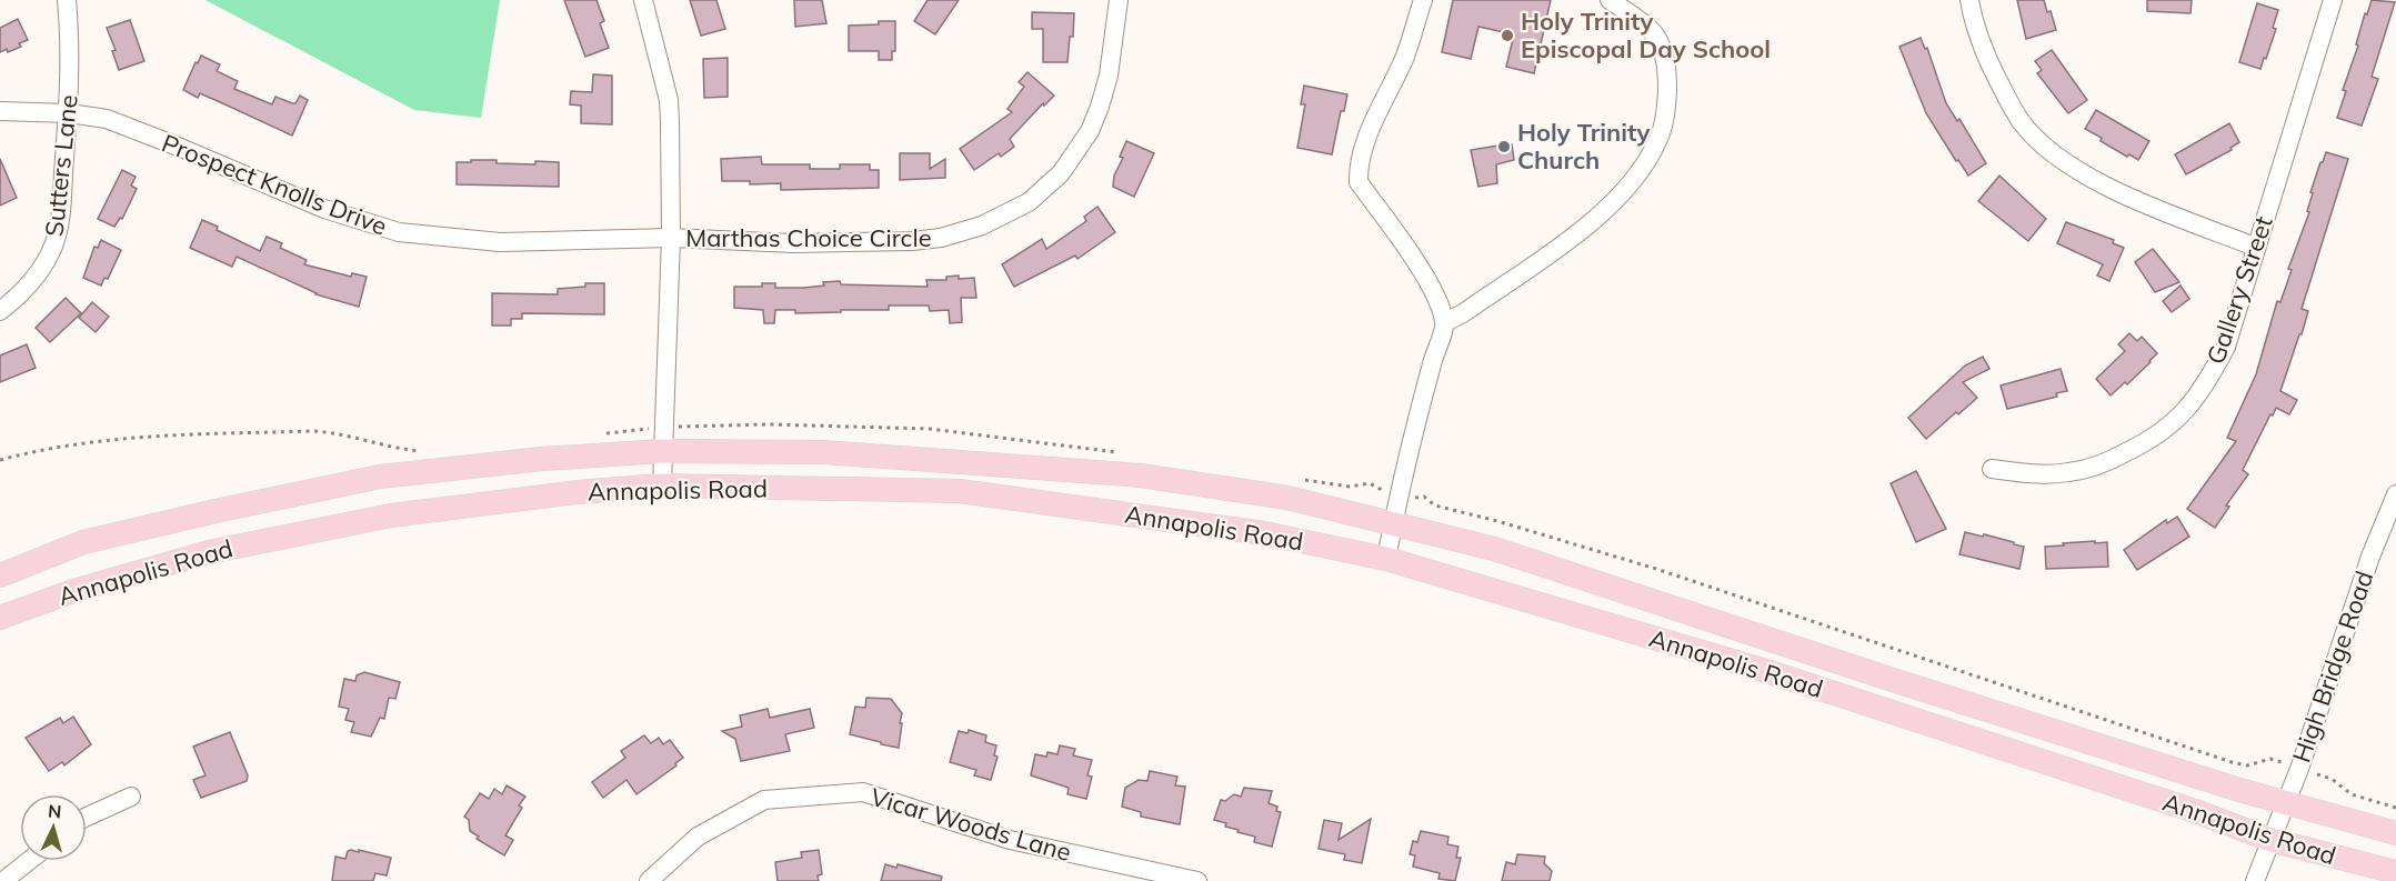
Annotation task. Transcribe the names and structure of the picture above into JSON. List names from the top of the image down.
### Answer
{
  "streets": {
    "main road": ["Annapolis Road"],
    "street": [
      "Sutters Lane",
      "Prospect Knolls Drive",
      "Marthas Choice Circle",
      "Gallery Street",
      "High Bridge Road",
      "Vicar Woods Lane"
    ]
  },
  "crossings": [
    ["Sutters Lane", "Prospect Knolls Drive"],
    ["Prospect Knolls Drive", "Marthas Choice Circle"],
    ["Marthas Choice Circle", "Annapolis Road"],
    ["Annapolis Road", "High Bridge Road"]
  ],
  "places": ["Holy Trinity Episcopal Day School", "Holy Trinity Church"],
  "north": "top"
}
